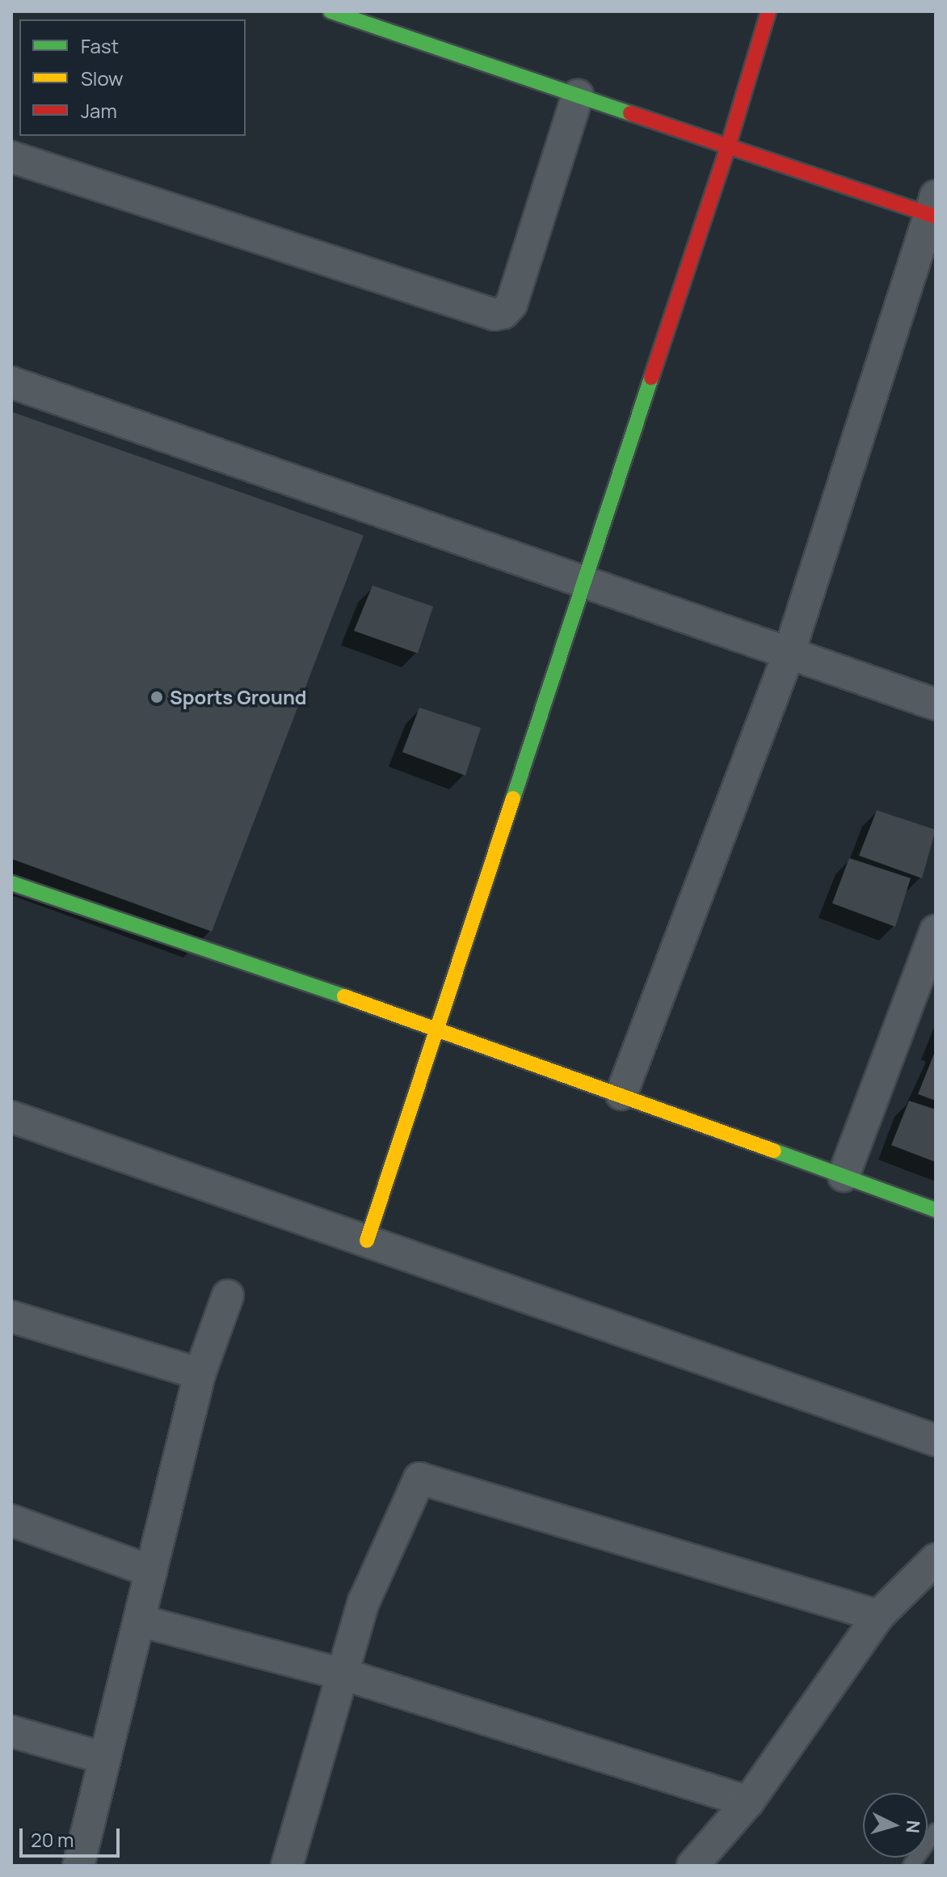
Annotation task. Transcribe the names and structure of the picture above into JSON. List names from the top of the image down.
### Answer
{
  "places": ["Sports Ground"],
  "legend": ["Fast", "Slow", "Jam"],
  "scale_bar": "20 m",
  "north": "right"
}
